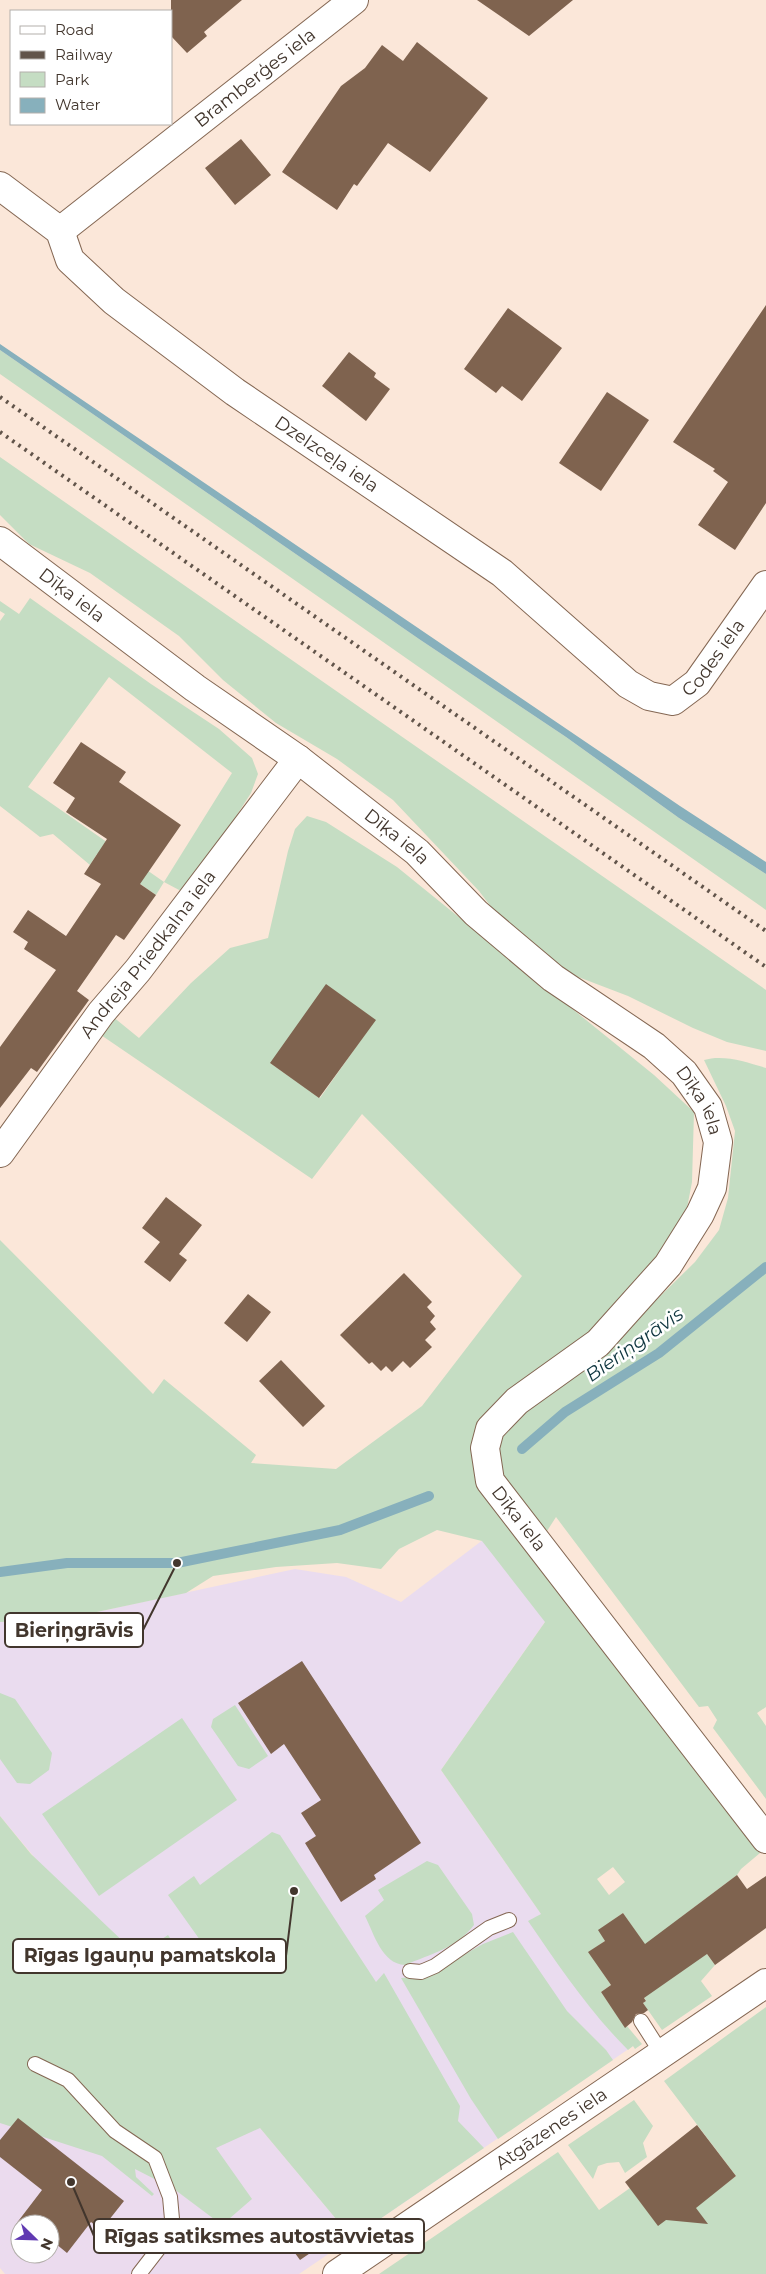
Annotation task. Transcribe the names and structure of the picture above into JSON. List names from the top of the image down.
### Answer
{
  "streets": {
    "street": [
      "Bramberģes iela",
      "Dzelzceļa iela",
      "Dīķa iela",
      "Codes iela",
      "Andreja Priedkalna iela",
      "Atgāzenes iela"
    ]
  },
  "crossings": [
    ["Bramberģes iela", "Dzelzceļa iela"],
    ["Dzelzceļa iela", "Codes iela"],
    ["Dīķa iela", "Andreja Priedkalna iela"]
  ],
  "water": ["Bieriņgrāvis"],
  "places": ["Bieriņgrāvis", "Rīgas Igauņu pamatskola", "Rīgas satiksmes autostāvvietas"],
  "legend": [
    "Road",
    "Railway",
    "Park",
    "Water"
  ],
  "north": "bottom right"
}
